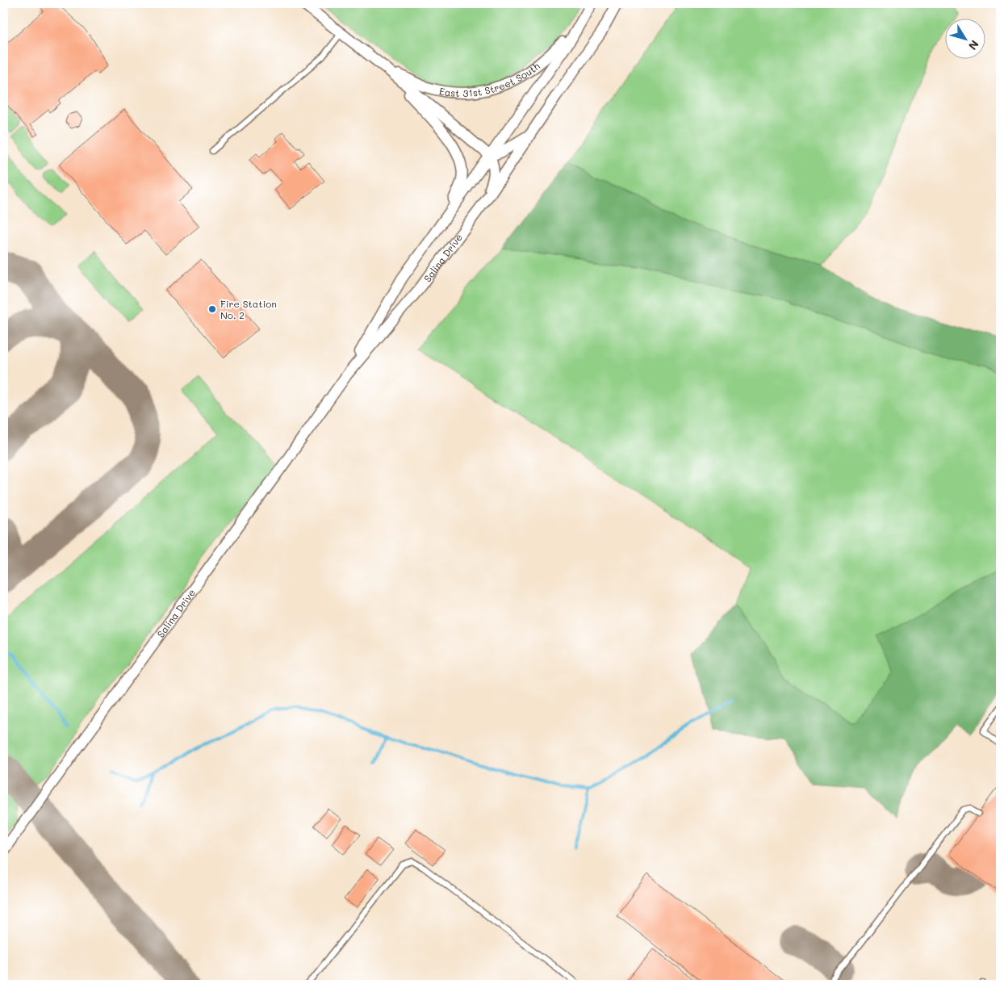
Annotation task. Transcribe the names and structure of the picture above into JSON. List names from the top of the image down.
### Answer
{
  "streets": {
    "street": ["East 31st Street South", "Salina Drive"]
  },
  "crossings": [
    ["East 31st Street South", "Salina Drive"]
  ],
  "places": ["Fire Station No. 2"],
  "north": "bottom right"
}
